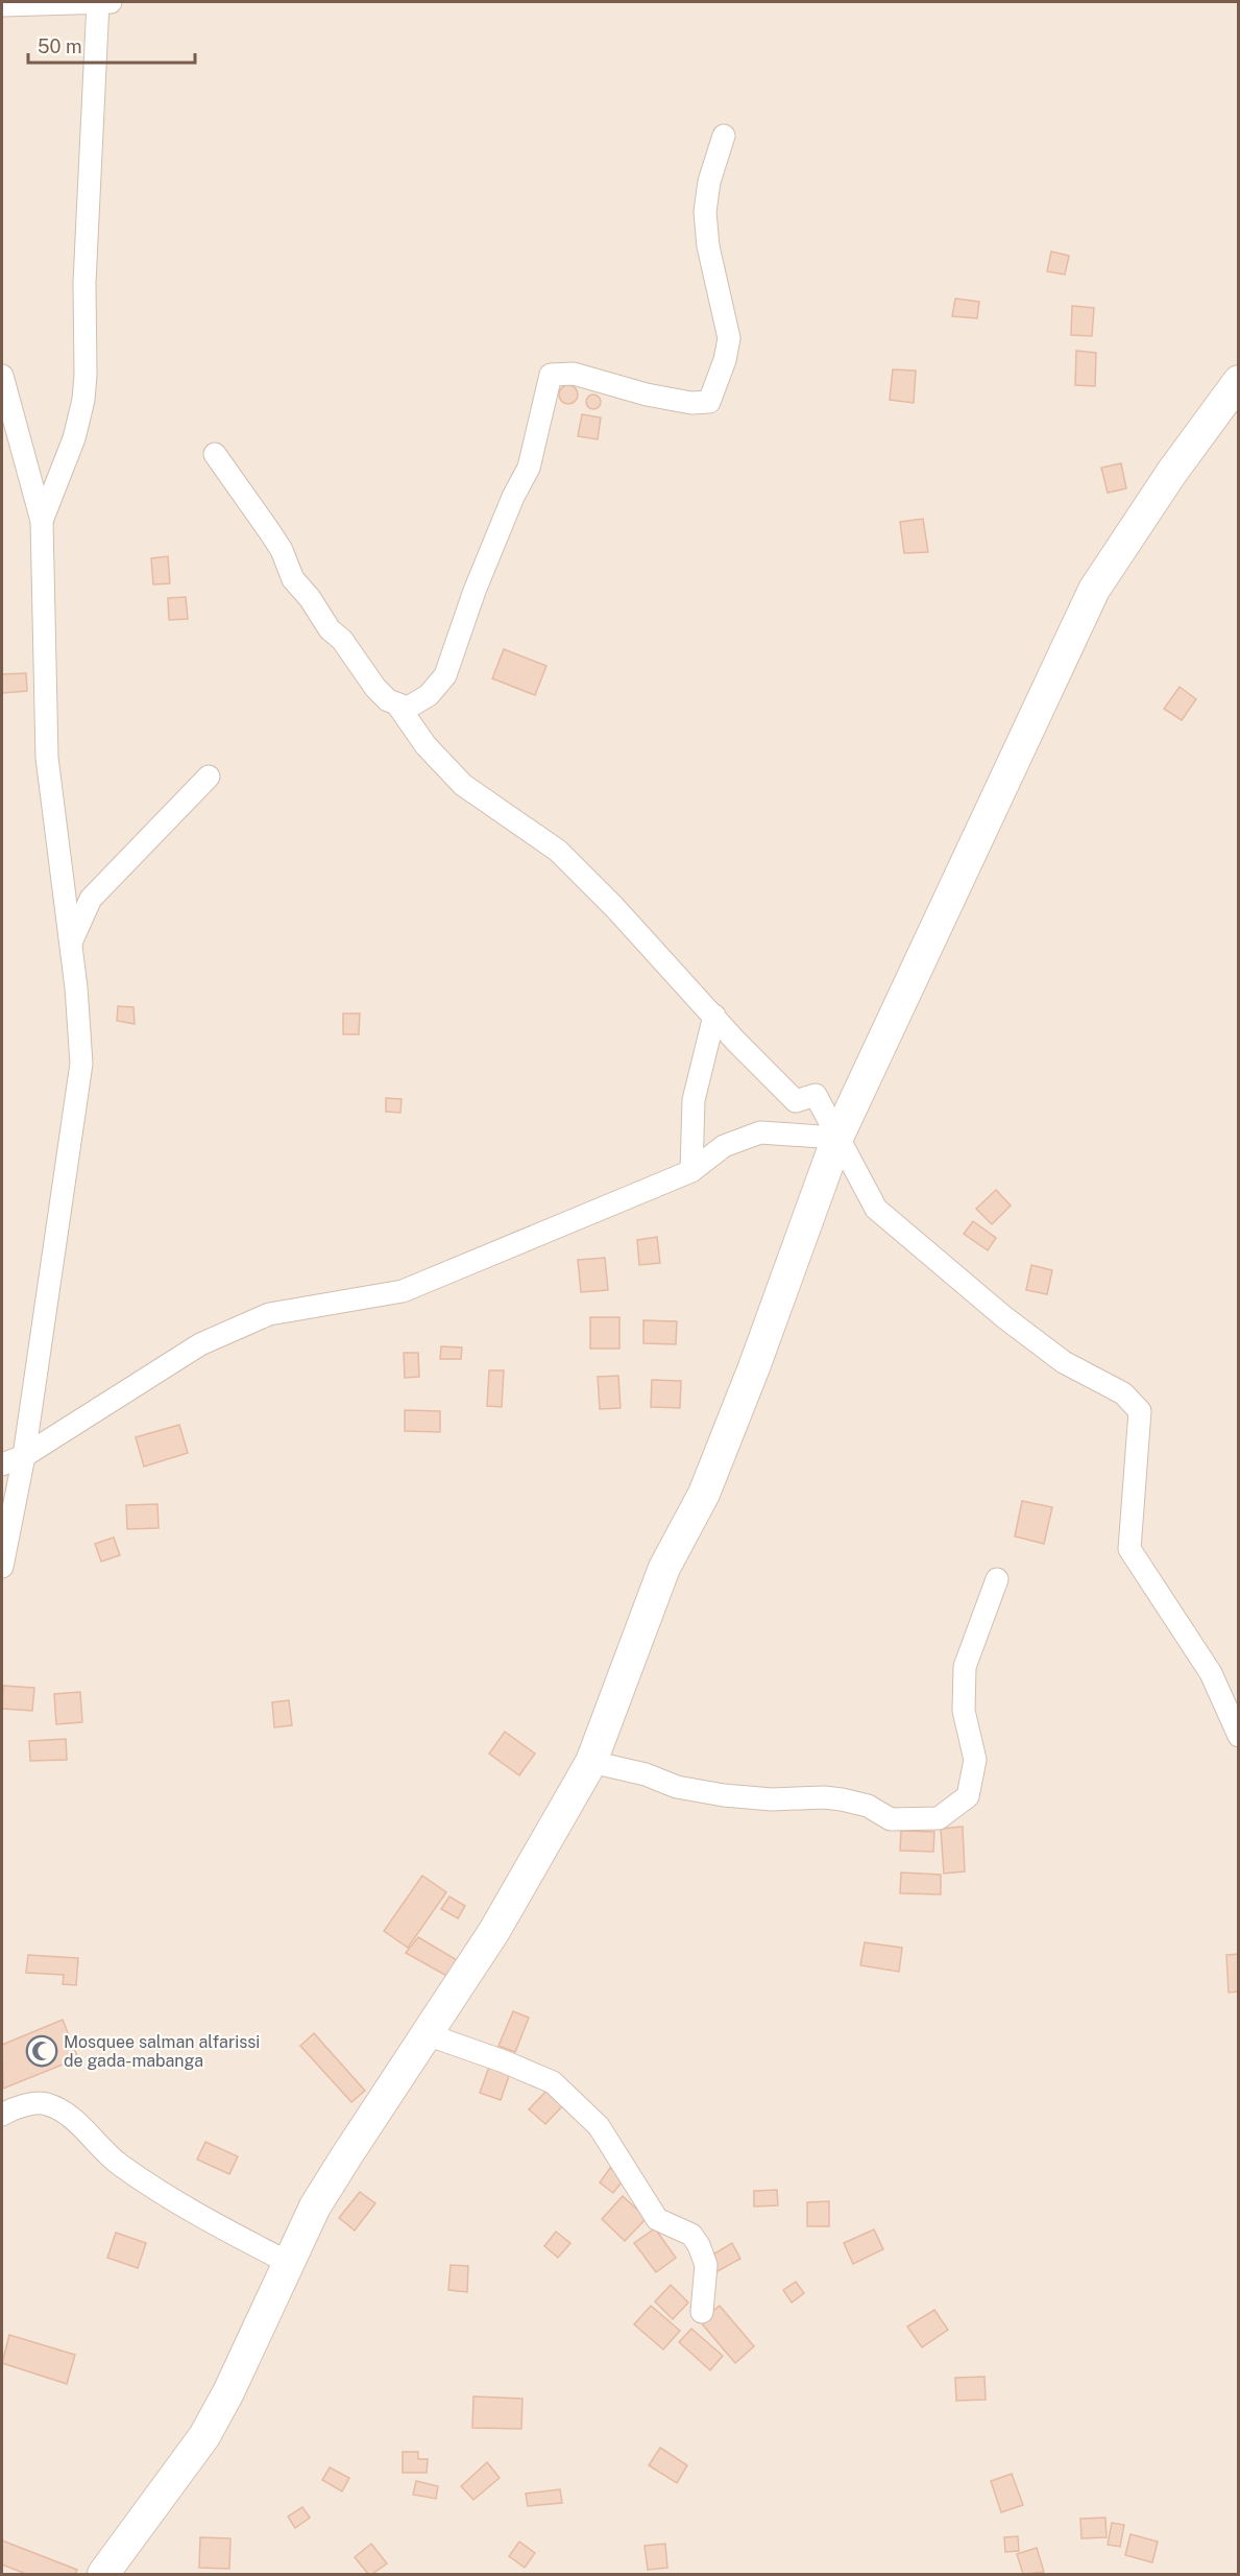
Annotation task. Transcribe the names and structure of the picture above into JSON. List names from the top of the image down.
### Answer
{
  "places": {
    "mosque": ["Mosquee salman alfarissi de gada-mabanga"]
  },
  "scale_bar": "50 m"
}
